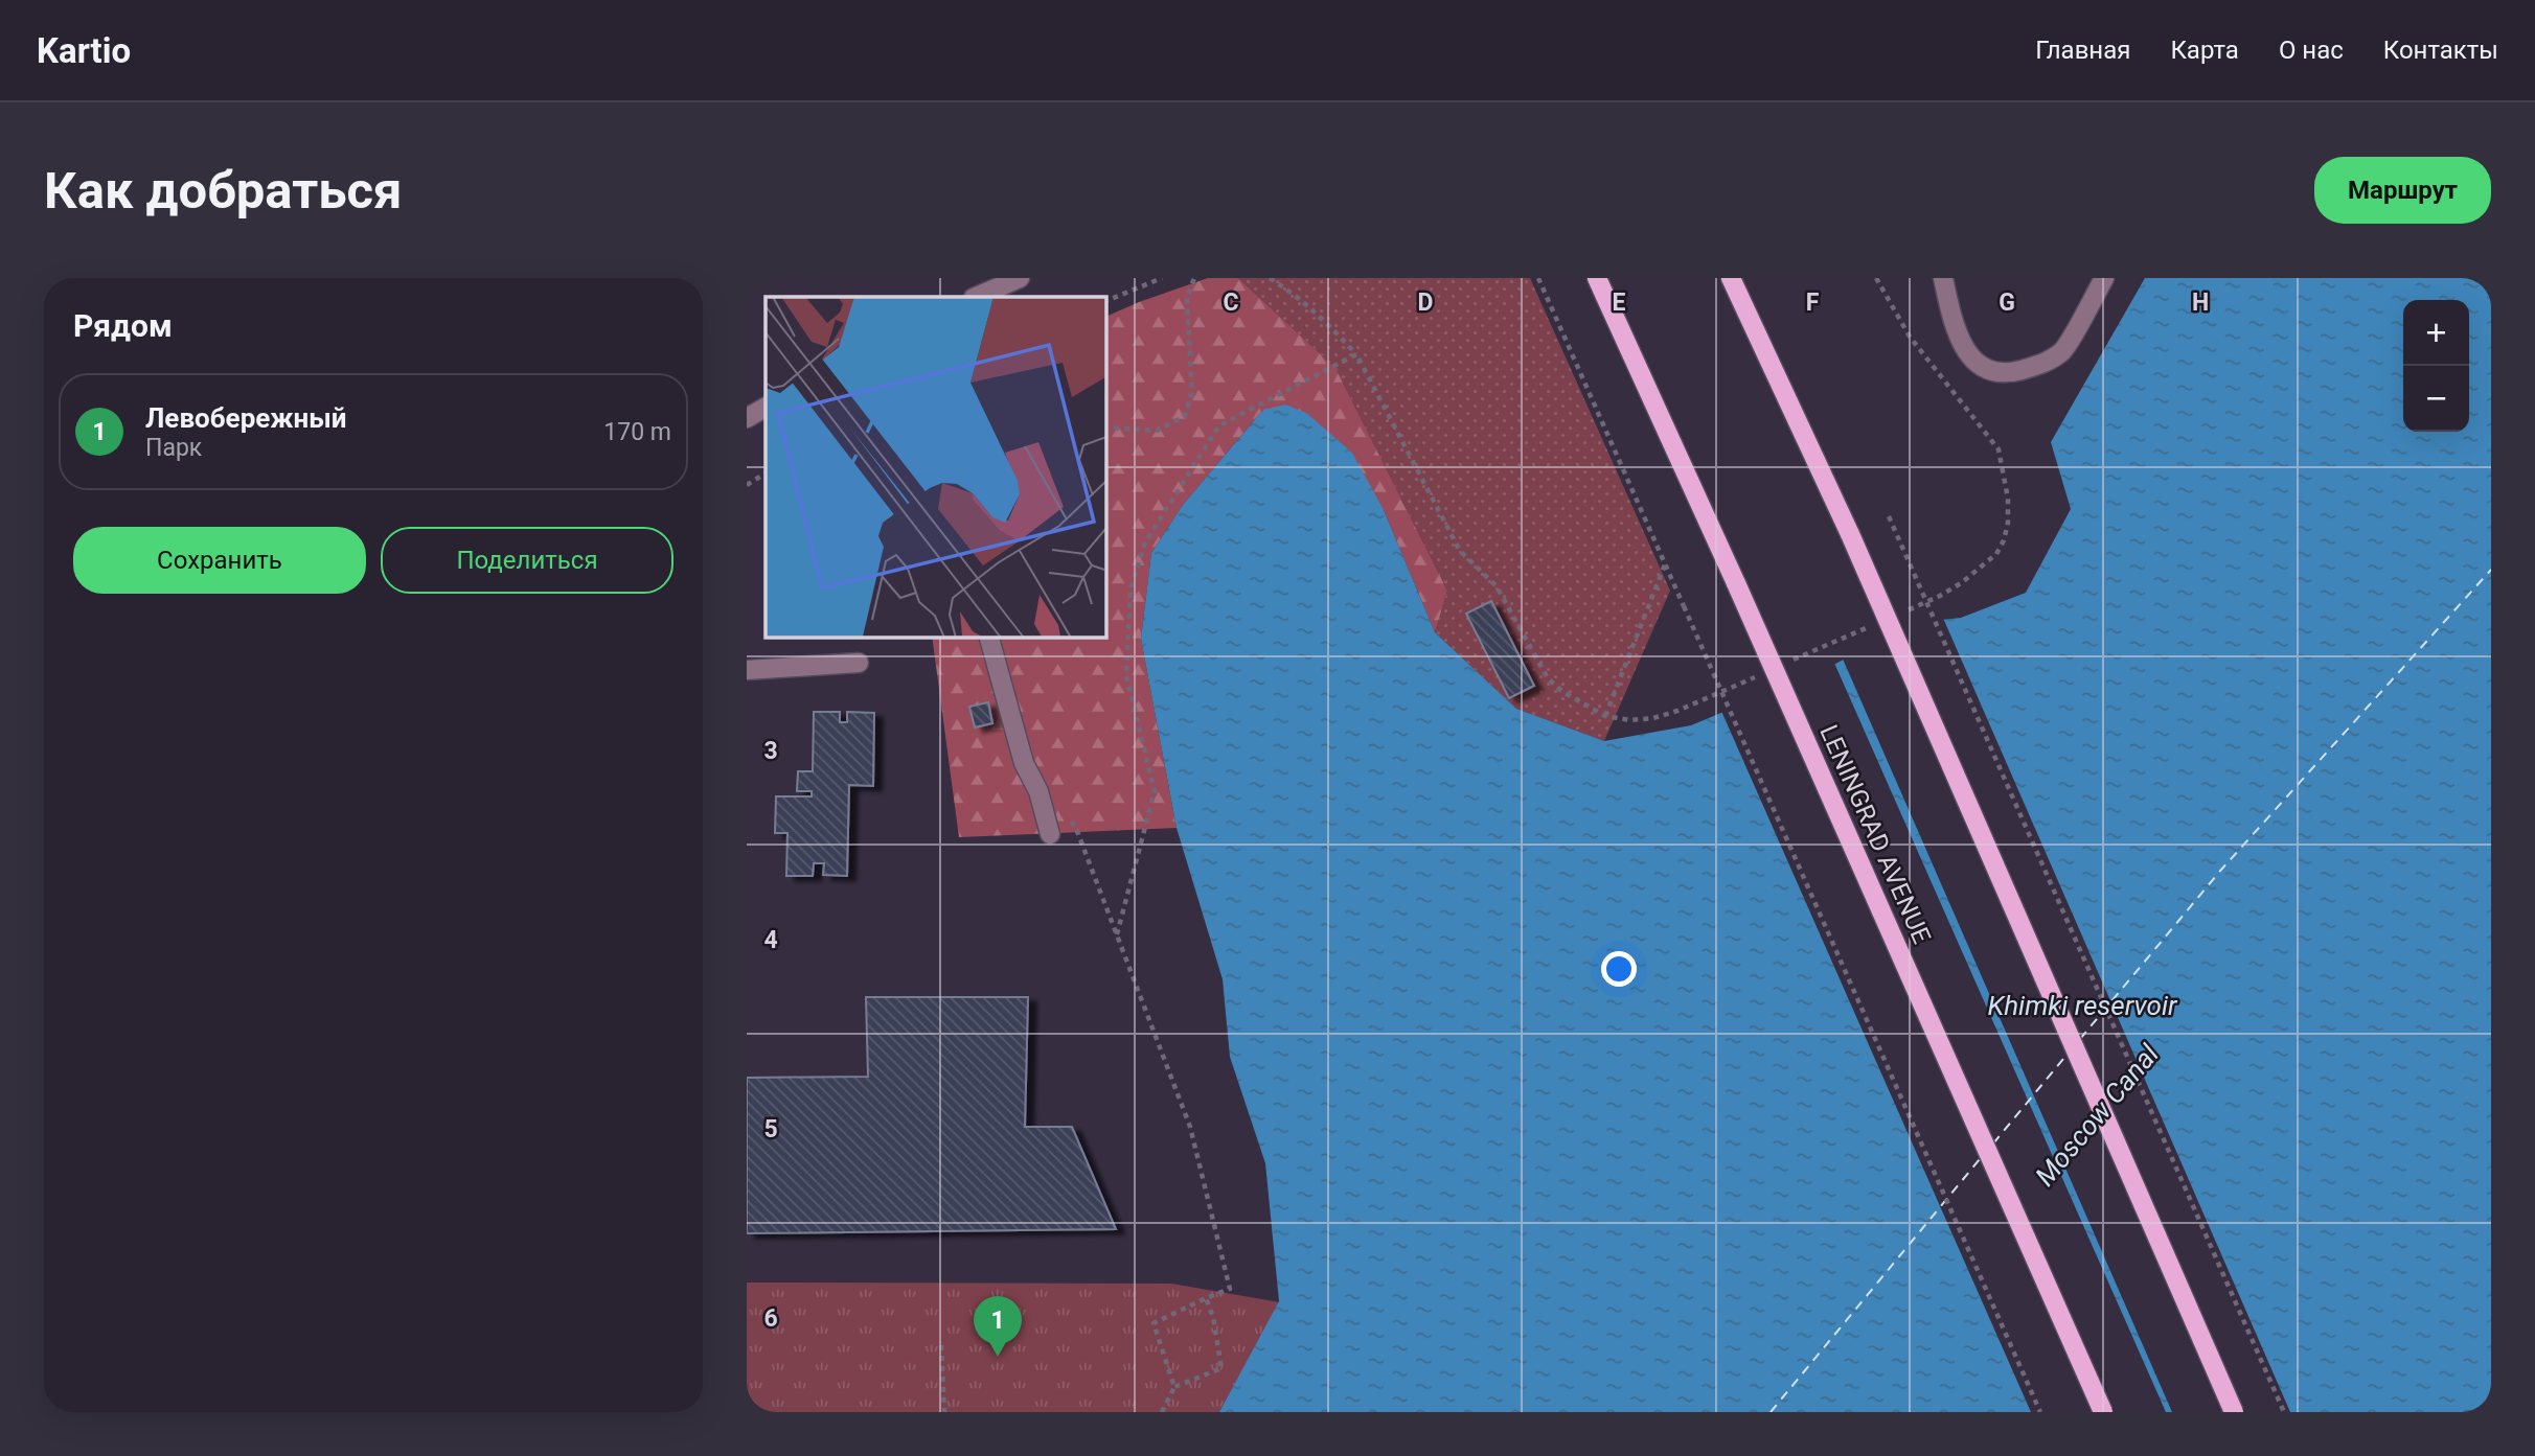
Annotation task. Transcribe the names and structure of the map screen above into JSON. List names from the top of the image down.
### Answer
{
  "streets": {
    "main road": ["LENINGRAD AVENUE"]
  },
  "water": ["Khimki reservoir", "Moscow Canal"],
  "page": {
    "header": "Kartio",
    "nav": [
      "Главная",
      "Карта",
      "О нас",
      "Контакты"
    ],
    "buttons": [
      "Маршрут",
      ["Сохранить", "Поделиться"]
    ],
    "title": "Как добраться",
    "heading": "Рядом",
    "map_buttons": ["+", "−"],
    "list": [
      {
        "mark": "1",
        "name": "Левобережный",
        "note": "Парк",
        "value": "170 m"
      }
    ],
    "pins": "1"
  },
  "grid": {
    "columns": [
      "C",
      "D",
      "E",
      "F",
      "G",
      "H"
    ],
    "rows": [
      "3",
      "4",
      "5",
      "6"
    ]
  }
}
